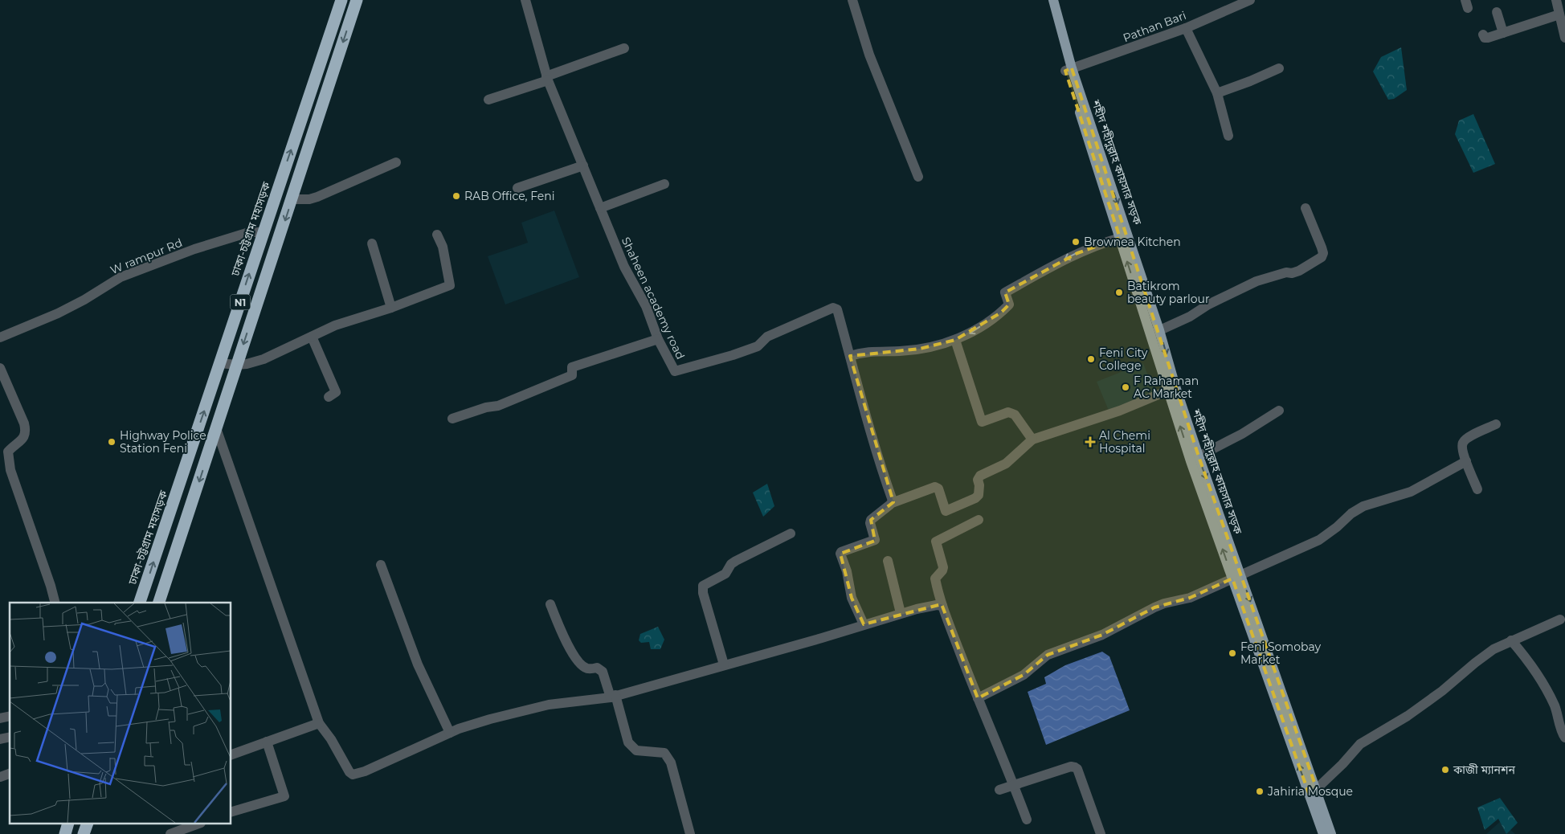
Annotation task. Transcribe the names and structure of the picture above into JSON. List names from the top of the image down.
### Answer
{
  "streets": {
    "highway": ["ঢাকা-চট্টগ্রাম মহাসড়ক", "N1"],
    "main road": ["শহীদ শহীদুল্লাহ কায়সার সড়ক"],
    "street": ["Pathan Bari", "W rampur Rd", "Shaheen academy road"]
  },
  "crossings": [
    ["Pathan Bari", "শহীদ শহীদুল্লাহ কায়সার সড়ক"],
    ["ঢাকা-চট্টগ্রাম মহাসড়ক", "W rampur Rd"]
  ],
  "places": {
    "other": [
      "RAB Office, Feni",
      "Brownea Kitchen",
      "Batikrom beauty parlour",
      "Feni City College",
      "F Rahaman AC Market",
      "Highway Police Station Feni",
      "Feni Somobay Market",
      "কাজী ম্যানশন",
      "Jahiria Mosque"
    ],
    "health": ["Al Chemi Hospital"]
  }
}
